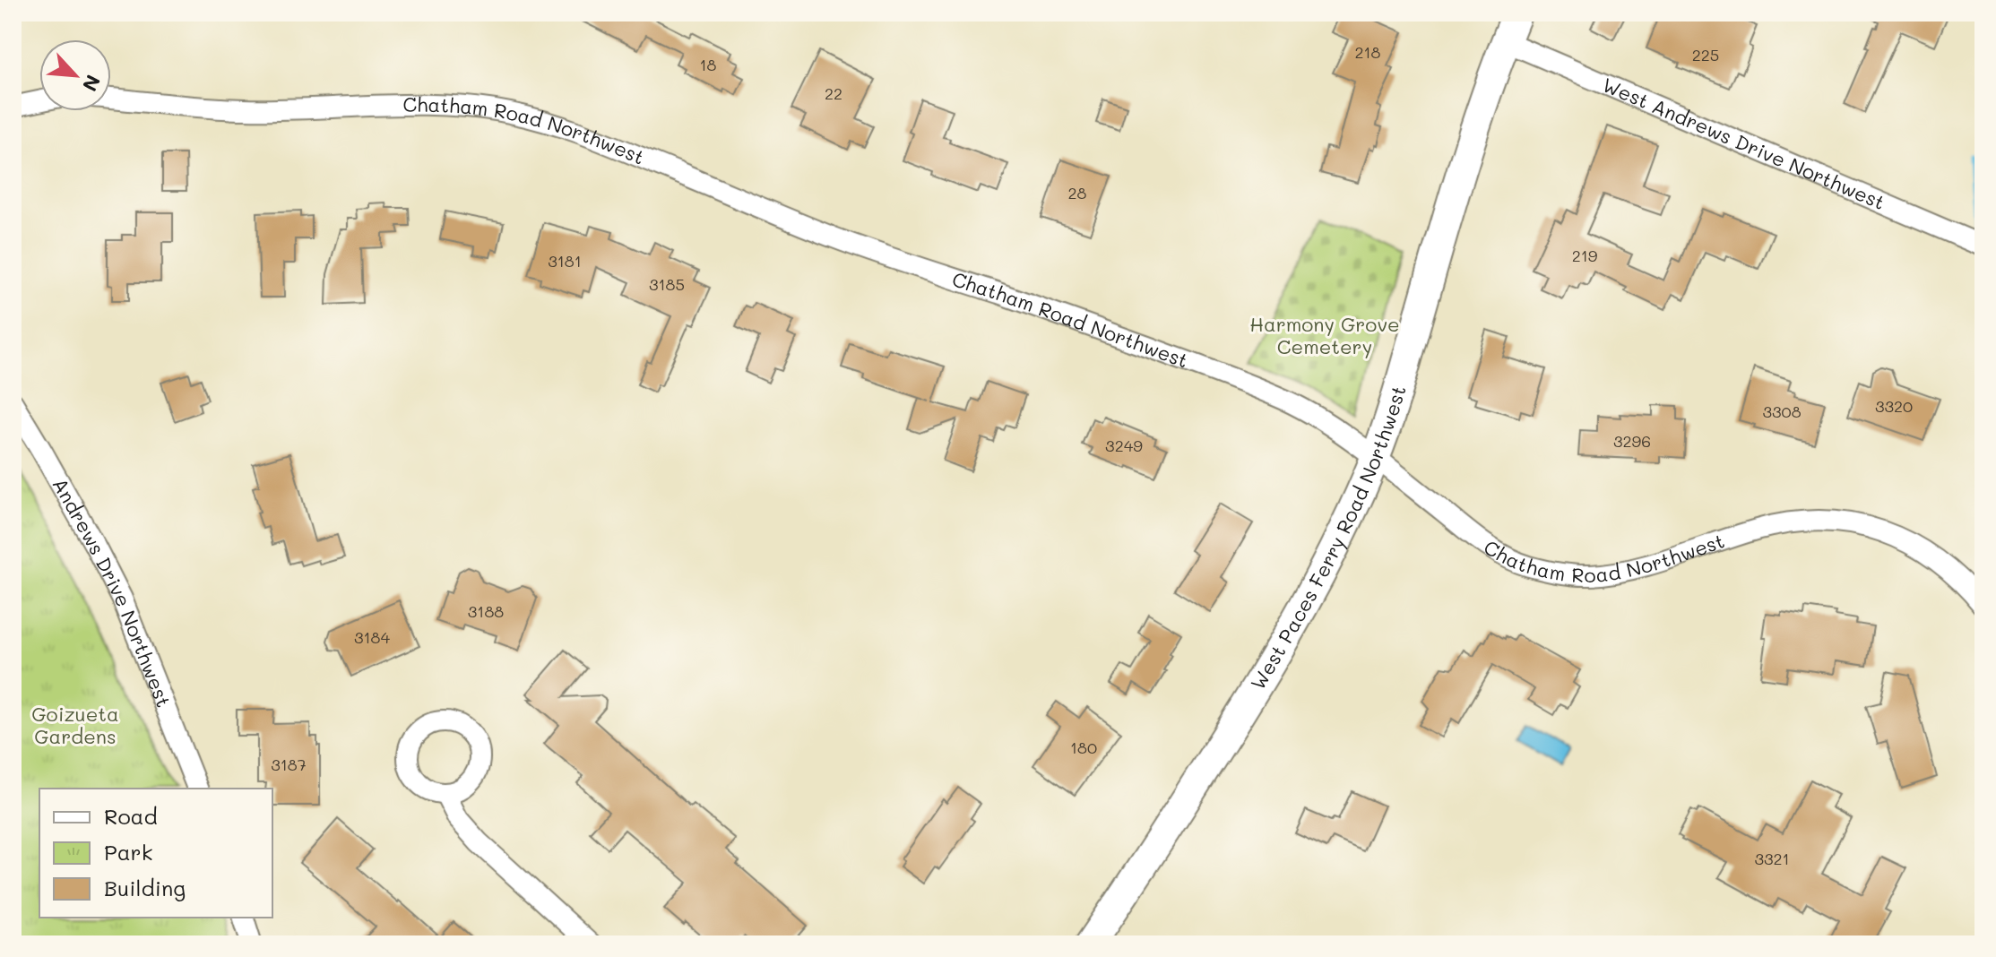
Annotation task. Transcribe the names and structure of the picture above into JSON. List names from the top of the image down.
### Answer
{
  "streets": {
    "main road": ["West Paces Ferry Road Northwest"],
    "street": ["Chatham Road Northwest", "West Andrews Drive Northwest", "Andrews Drive Northwest"]
  },
  "crossings": [
    ["Chatham Road Northwest", "West Paces Ferry Road Northwest"],
    ["West Andrews Drive Northwest", "West Paces Ferry Road Northwest"]
  ],
  "parks": ["Harmony Grove Cemetery", "Goizueta Gardens"],
  "house_numbers": [
    "218",
    "225",
    "18",
    "22",
    "28",
    "219",
    "3181",
    "3185",
    "3320",
    "3308",
    "3296",
    "3249",
    "3188",
    "3184",
    "180",
    "3187",
    "3321"
  ],
  "legend": ["Road", "Park", "Building"],
  "north": "bottom right"
}
